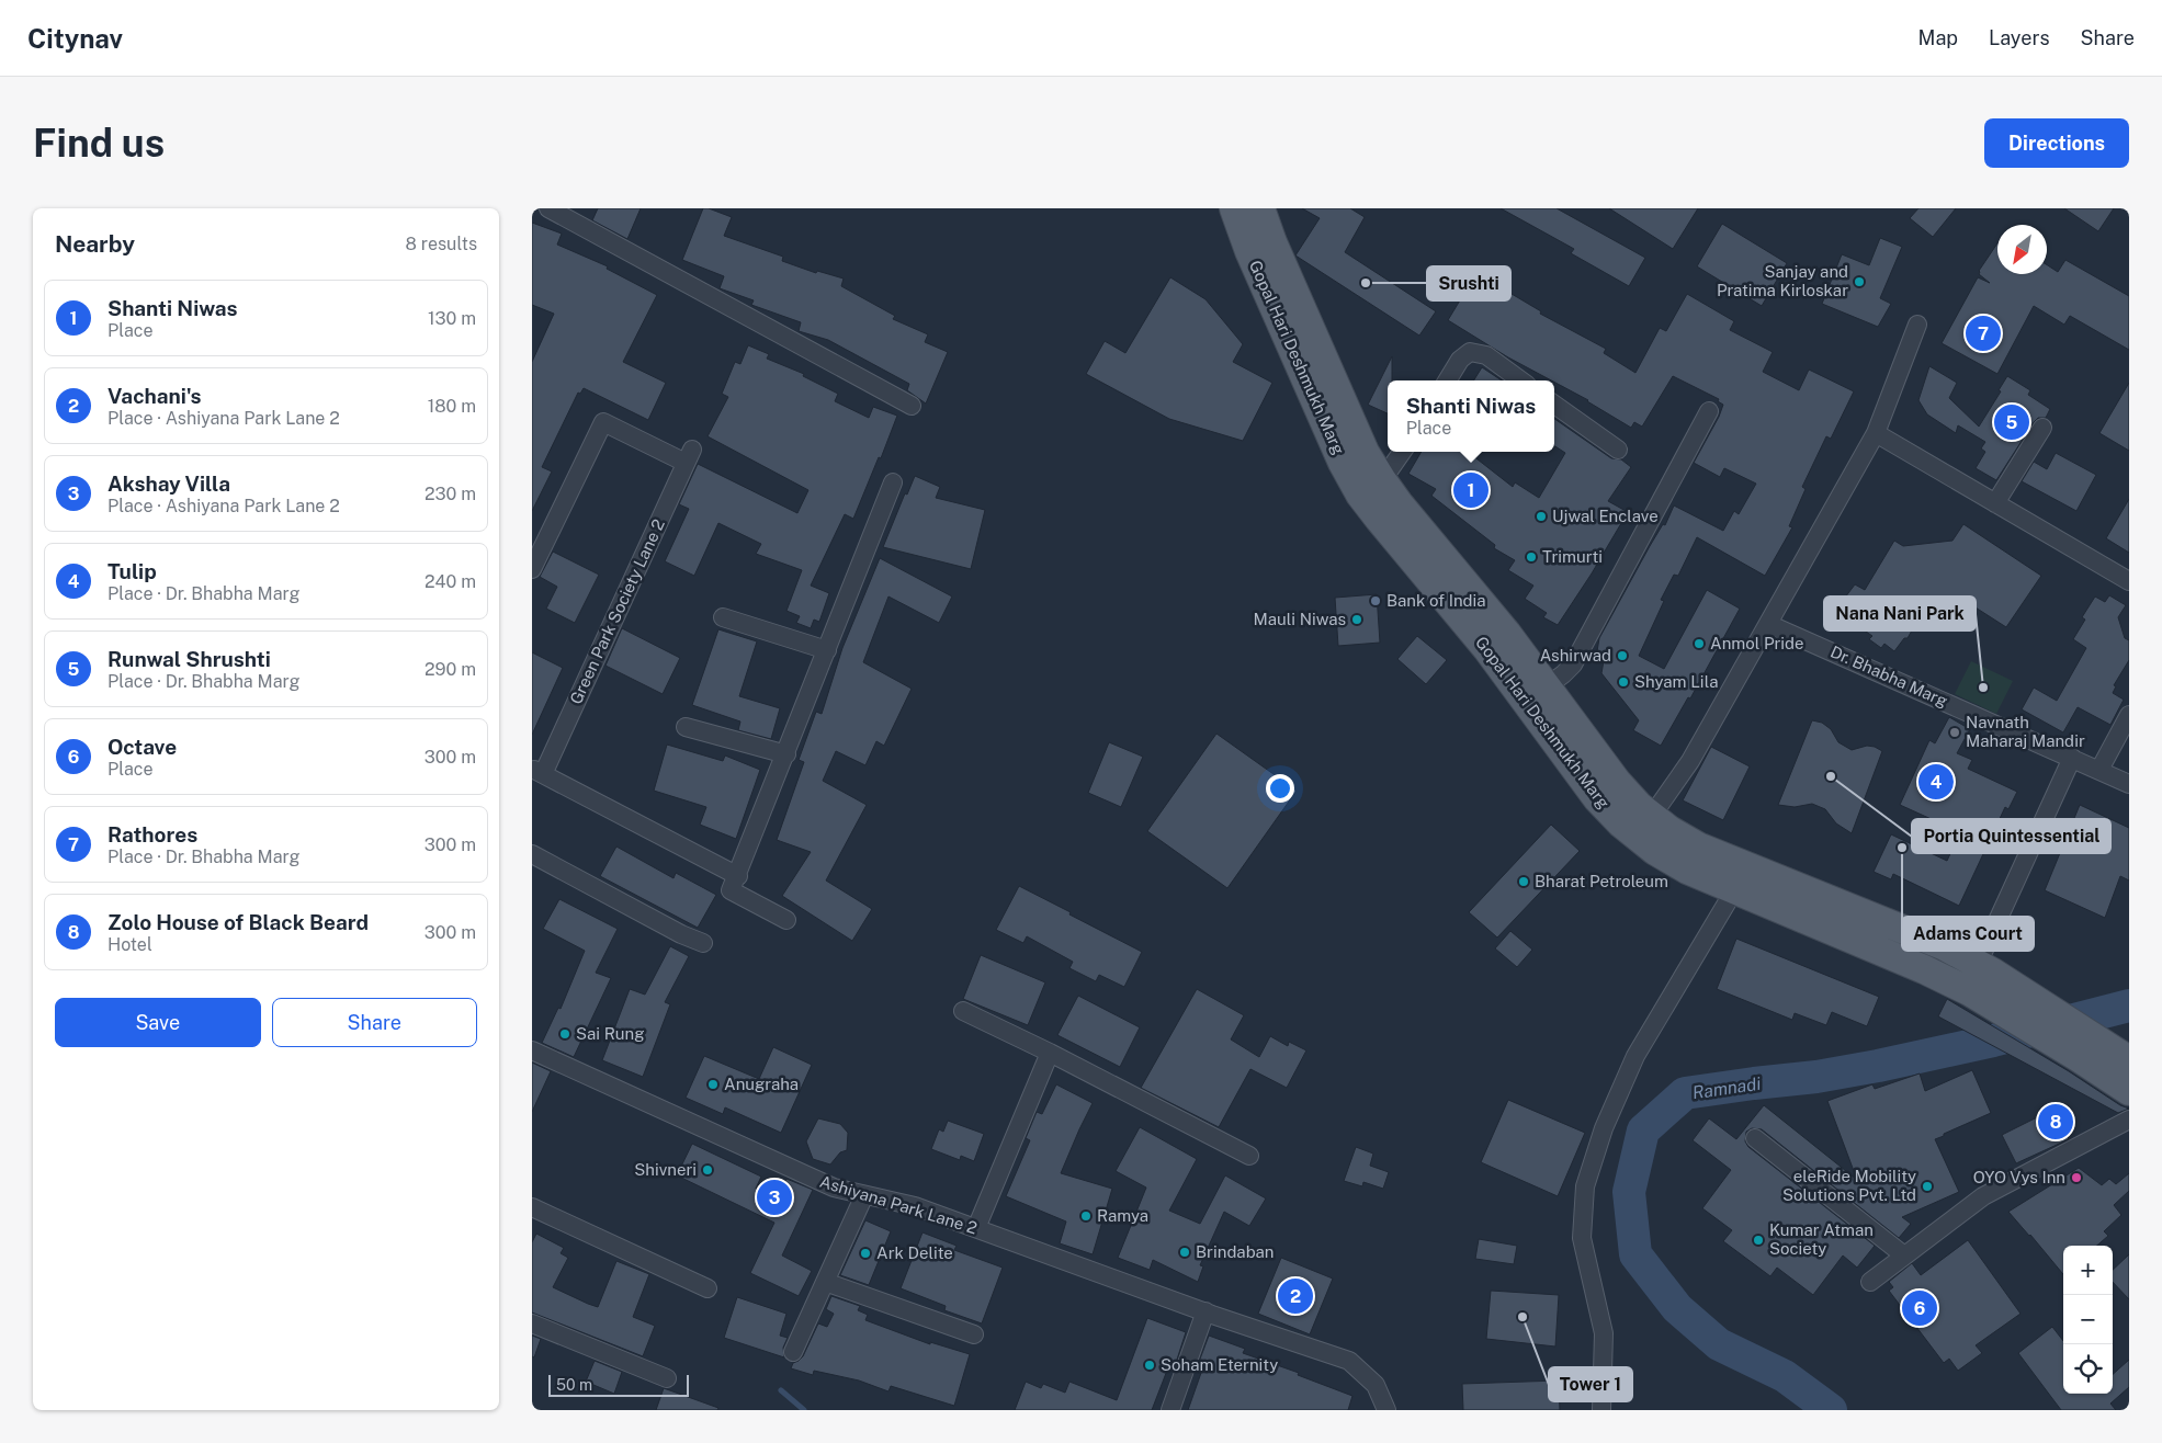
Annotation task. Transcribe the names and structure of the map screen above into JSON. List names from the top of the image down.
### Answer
{
  "streets": {
    "main road": ["Gopal Hari Deshmukh Marg"],
    "street": ["Green Park Society Lane 2", "Dr. Bhabha Marg", "Ashiyana Park Lane 2"]
  },
  "water": ["Ramnadi"],
  "places": [
    "Sanjay and Pratima Kirloskar",
    "Srushti",
    "Ujwal Enclave",
    "Trimurti",
    "Bank of India",
    "Mauli Niwas",
    "Anmol Pride",
    "Ashirwad",
    "Shyam Lila",
    "Nana Nani Park",
    "Navnath Maharaj Mandir",
    "Portia Quintessential",
    "Adams Court",
    "Bharat Petroleum",
    "Sai Rung",
    "Anugraha",
    "Shivneri",
    "OYO Vys Inn",
    "eleRide Mobility Solutions Pvt. Ltd",
    "Ramya",
    "Kumar Atman Society",
    "Brindaban",
    "Ark Delite",
    "Tower 1",
    "Soham Eternity"
  ],
  "scale_bar": "50 m",
  "north": "bottom left",
  "page": {
    "header": "Citynav",
    "nav": ["Map", "Layers", "Share"],
    "buttons": [
      "Directions",
      ["Save", "Share"]
    ],
    "title": "Find us",
    "heading": ["Nearby", "8 results"],
    "list": [
      {
        "mark": "1",
        "name": "Shanti Niwas",
        "note": "Place",
        "value": "130 m"
      },
      {
        "mark": "2",
        "name": "Vachani's",
        "note": "Place · Ashiyana Park Lane 2",
        "value": "180 m"
      },
      {
        "mark": "3",
        "name": "Akshay Villa",
        "note": "Place · Ashiyana Park Lane 2",
        "value": "230 m"
      },
      {
        "mark": "4",
        "name": "Tulip",
        "note": "Place · Dr. Bhabha Marg",
        "value": "240 m"
      },
      {
        "mark": "5",
        "name": "Runwal Shrushti",
        "note": "Place · Dr. Bhabha Marg",
        "value": "290 m"
      },
      {
        "mark": "6",
        "name": "Octave",
        "note": "Place",
        "value": "300 m"
      },
      {
        "mark": "7",
        "name": "Rathores",
        "note": "Place · Dr. Bhabha Marg",
        "value": "300 m"
      },
      {
        "mark": "8",
        "name": "Zolo House of Black Beard",
        "note": "Hotel",
        "value": "300 m"
      }
    ],
    "pins": [
      "7",
      "5",
      "1",
      "4",
      "8",
      "3",
      "2",
      "6"
    ],
    "popup": ["Shanti Niwas", "Place"],
    "map_buttons": ["+", "−"],
    "scale": "50 m"
  }
}
